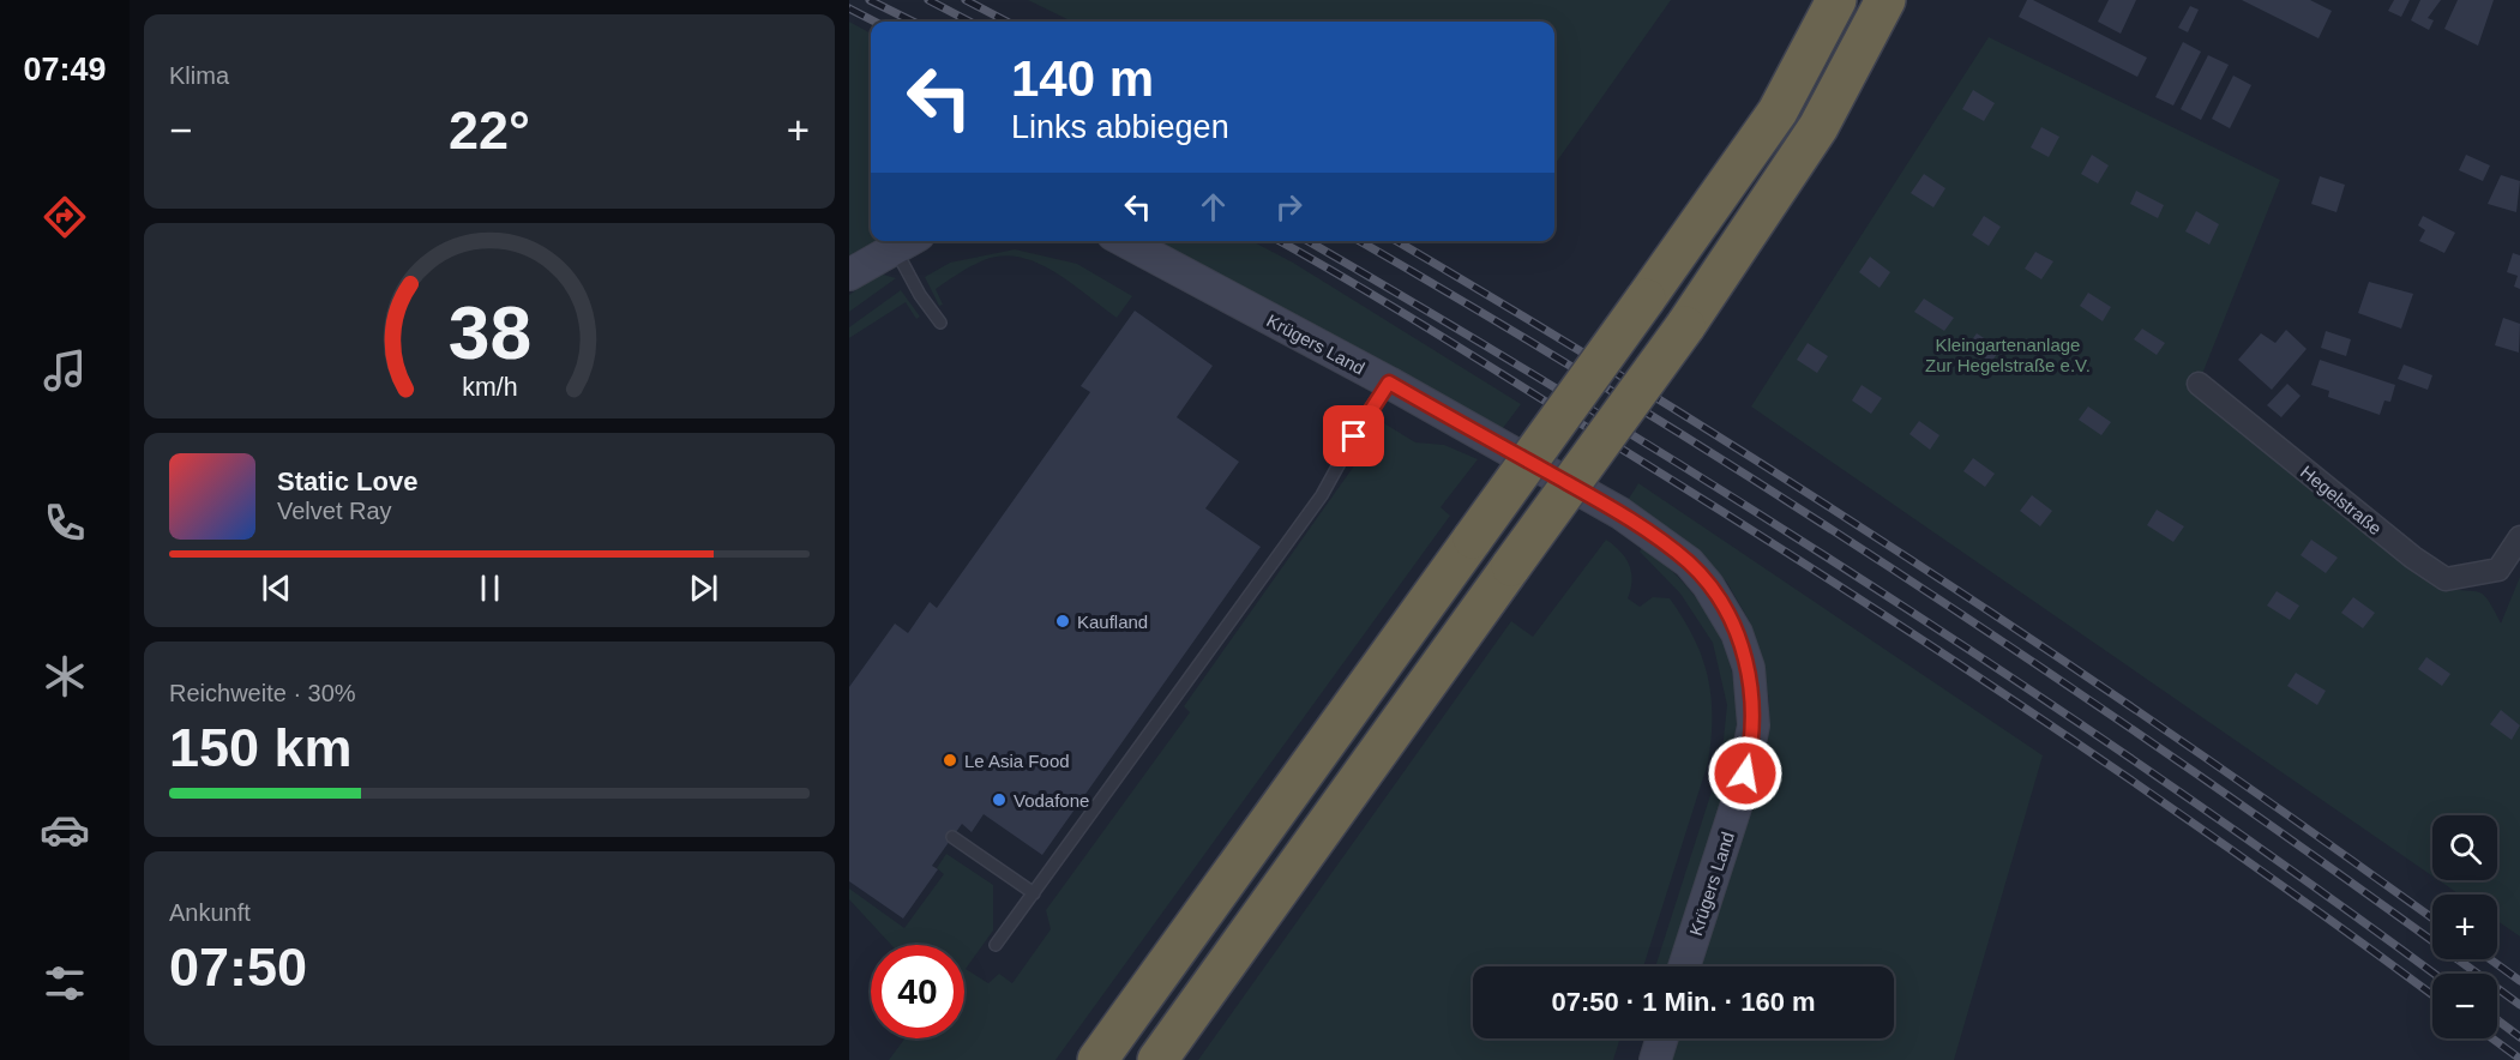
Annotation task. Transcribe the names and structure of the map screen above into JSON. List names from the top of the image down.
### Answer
{
  "streets": {
    "street": ["Krügers Land", "Hegelstraße"]
  },
  "parks": ["Kleingartenanlage Zur Hegelstraße e.V."],
  "places": ["Kaufland", "Le Asia Food", "Vodafone"],
  "page": {
    "tabs": "07:49",
    "tile": [
      "Klima",
      ["Reichweite · 30%", "150 km"],
      ["Ankunft", "07:50"]
    ],
    "turn": ["140 m", "Links abbiegen"],
    "heat": ["−", "22°", "+"],
    "song": ["Static Love", "Velvet Ray"],
    "map_buttons": ["+", "−"],
    "limit": "40",
    "trip": "07:50 · 1 Min. · 160 m",
    "gauge": ["38", "km/h"]
  }
}
